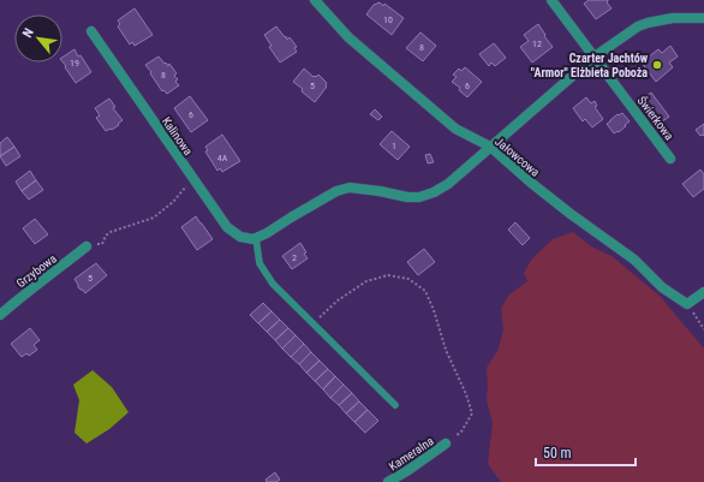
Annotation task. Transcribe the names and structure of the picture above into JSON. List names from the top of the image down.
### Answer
{
  "streets": {
    "street": [
      "Świerkowa",
      "Kalinowa",
      "Jałowcowa",
      "Grzybowa",
      "Kameralna"
    ]
  },
  "places": ["Czarter Jachtów \"Armor\" Elżbieta Poboża"],
  "house_numbers": [
    "10",
    "12",
    "8",
    "19",
    "8",
    "5",
    "6",
    "6",
    "1",
    "4A",
    "2",
    "5"
  ],
  "scale_bar": "50 m",
  "north": "top left"
}
